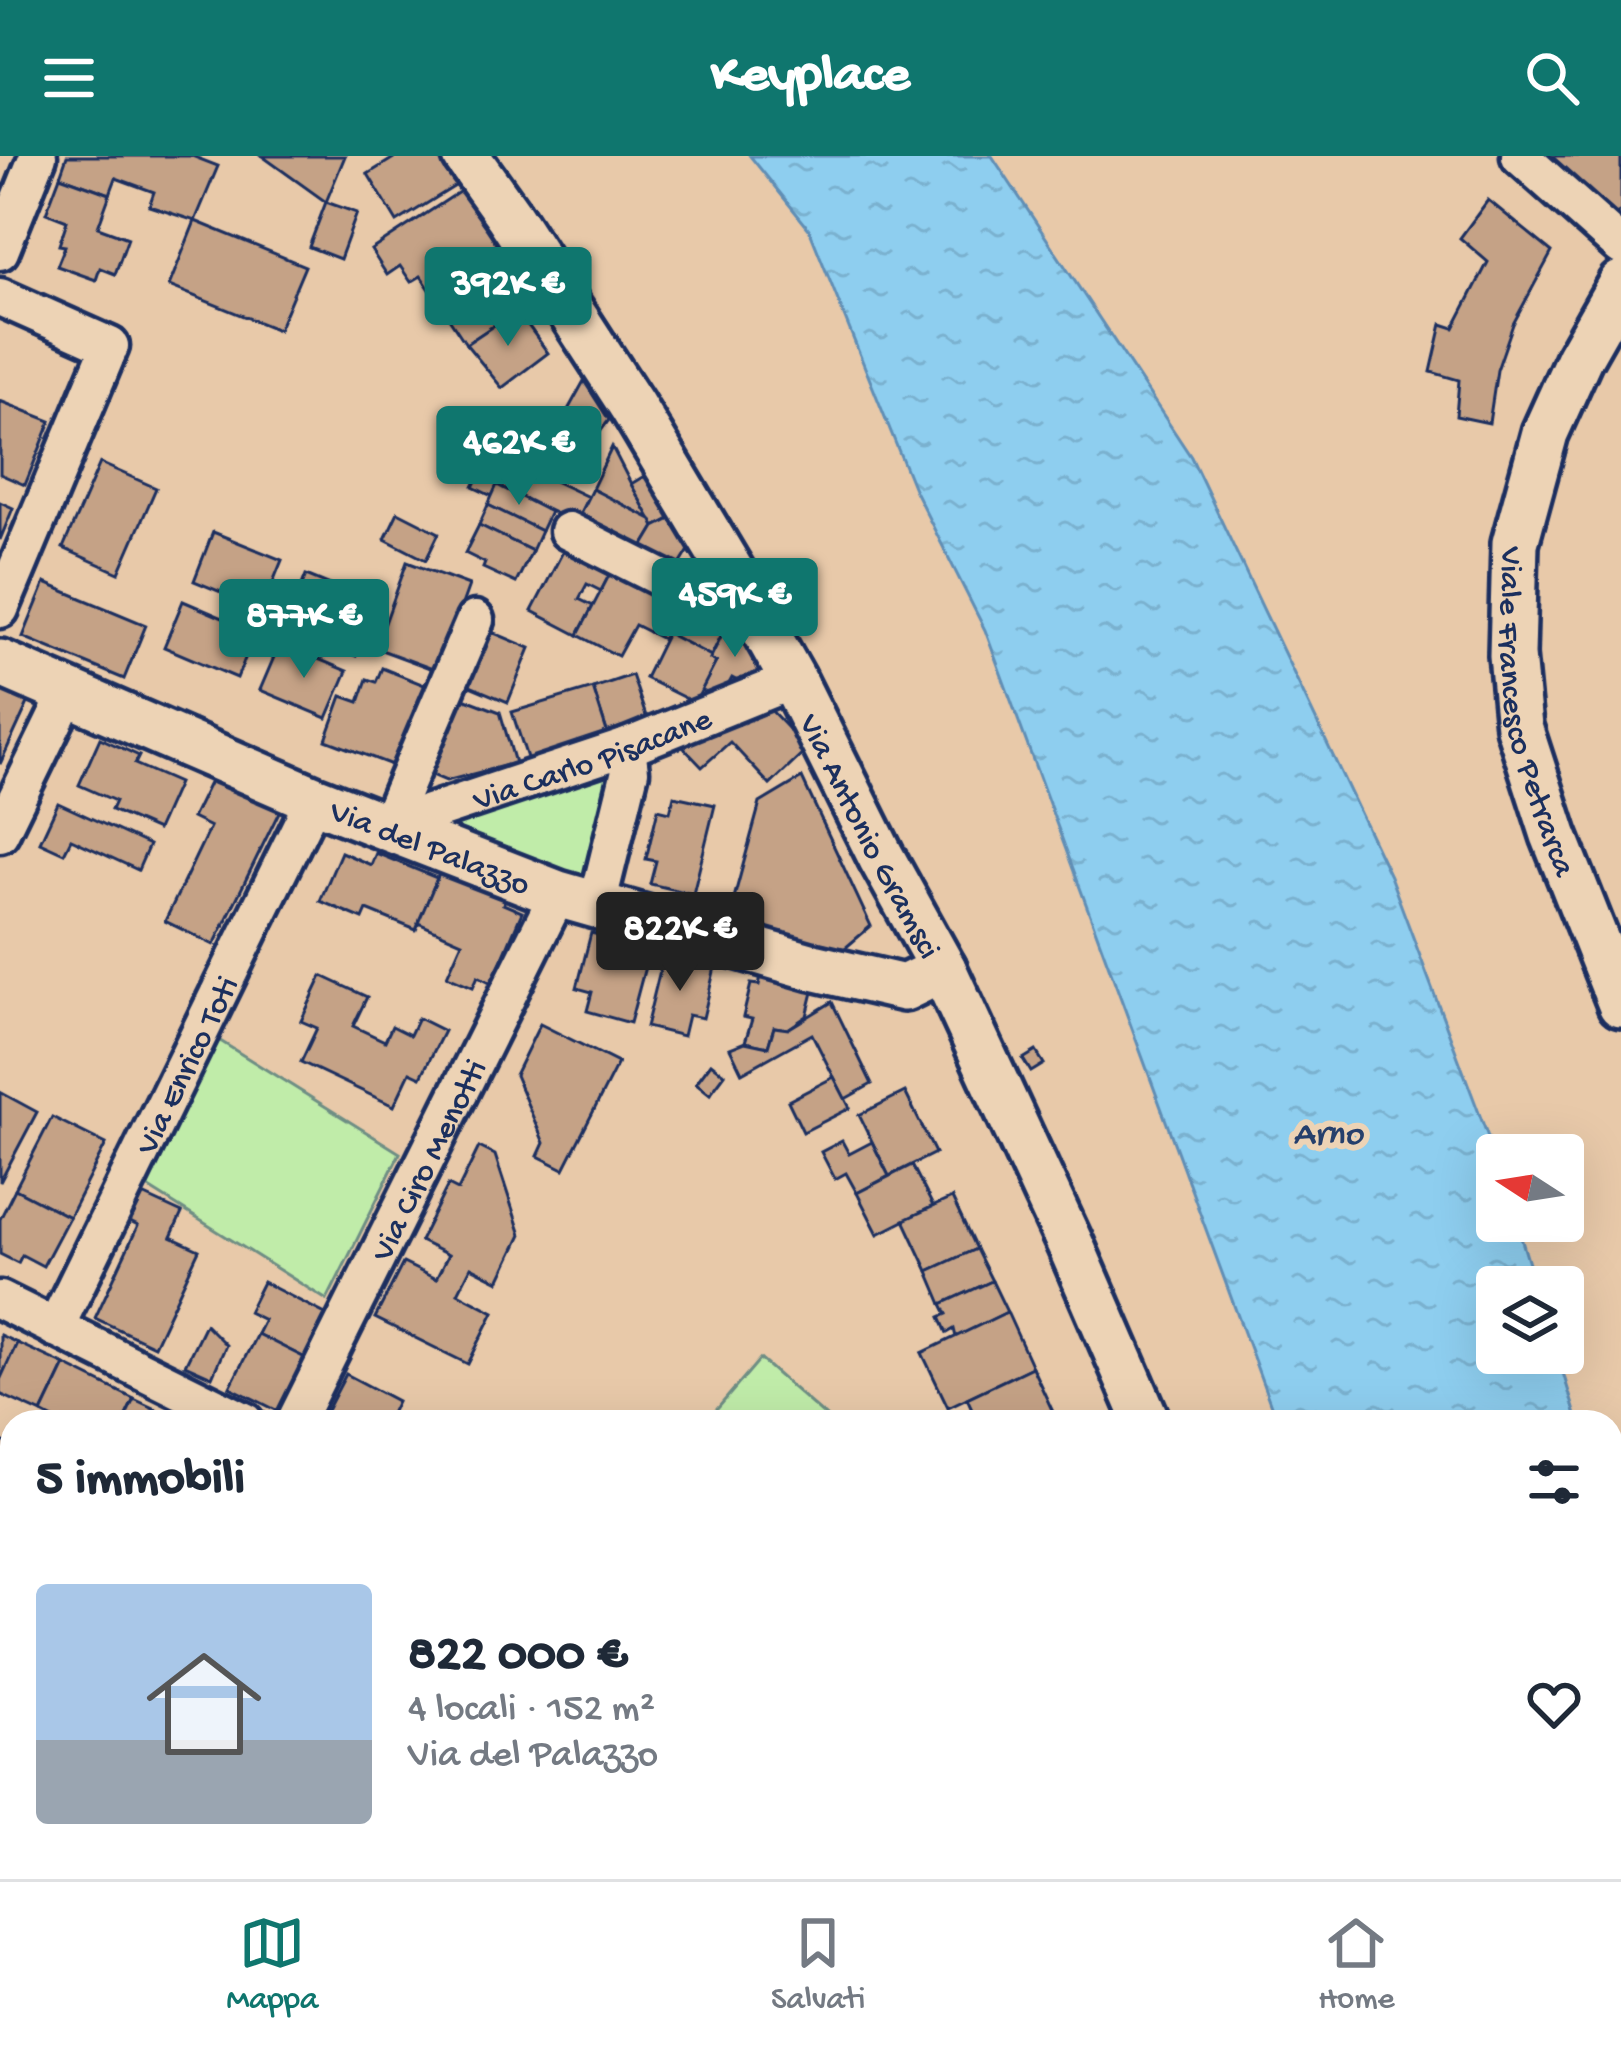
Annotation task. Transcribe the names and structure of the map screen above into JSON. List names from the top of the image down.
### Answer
{
  "streets": {
    "main road": ["Viale Francesco Petrarca", "Via Antonio Gramsci", "Via del Palazzo"],
    "street": ["Via Carlo Pisacane", "Via Enrico Toti", "Via Ciro Menotti"]
  },
  "crossings": [
    ["Via Carlo Pisacane", "Via Antonio Gramsci"],
    ["Via Carlo Pisacane", "Via del Palazzo"],
    ["Via Carlo Pisacane", "Via Ciro Menotti"],
    ["Via Antonio Gramsci", "Via del Palazzo"],
    ["Via del Palazzo", "Via Enrico Toti"],
    ["Via del Palazzo", "Via Ciro Menotti"]
  ],
  "water": ["Arno"],
  "north": "left",
  "page": {
    "header": "Keyplace",
    "price": [
      "392K €",
      "462K €",
      "459K €",
      "877K €",
      "822K €"
    ],
    "heading": "5 immobili",
    "list": [
      {
        "name": "822 000 €",
        "note": "4 locali · 152 m² · Via del Palazzo"
      }
    ],
    "tabs": ["Mappa", "Salvati", "Home"]
  }
}
